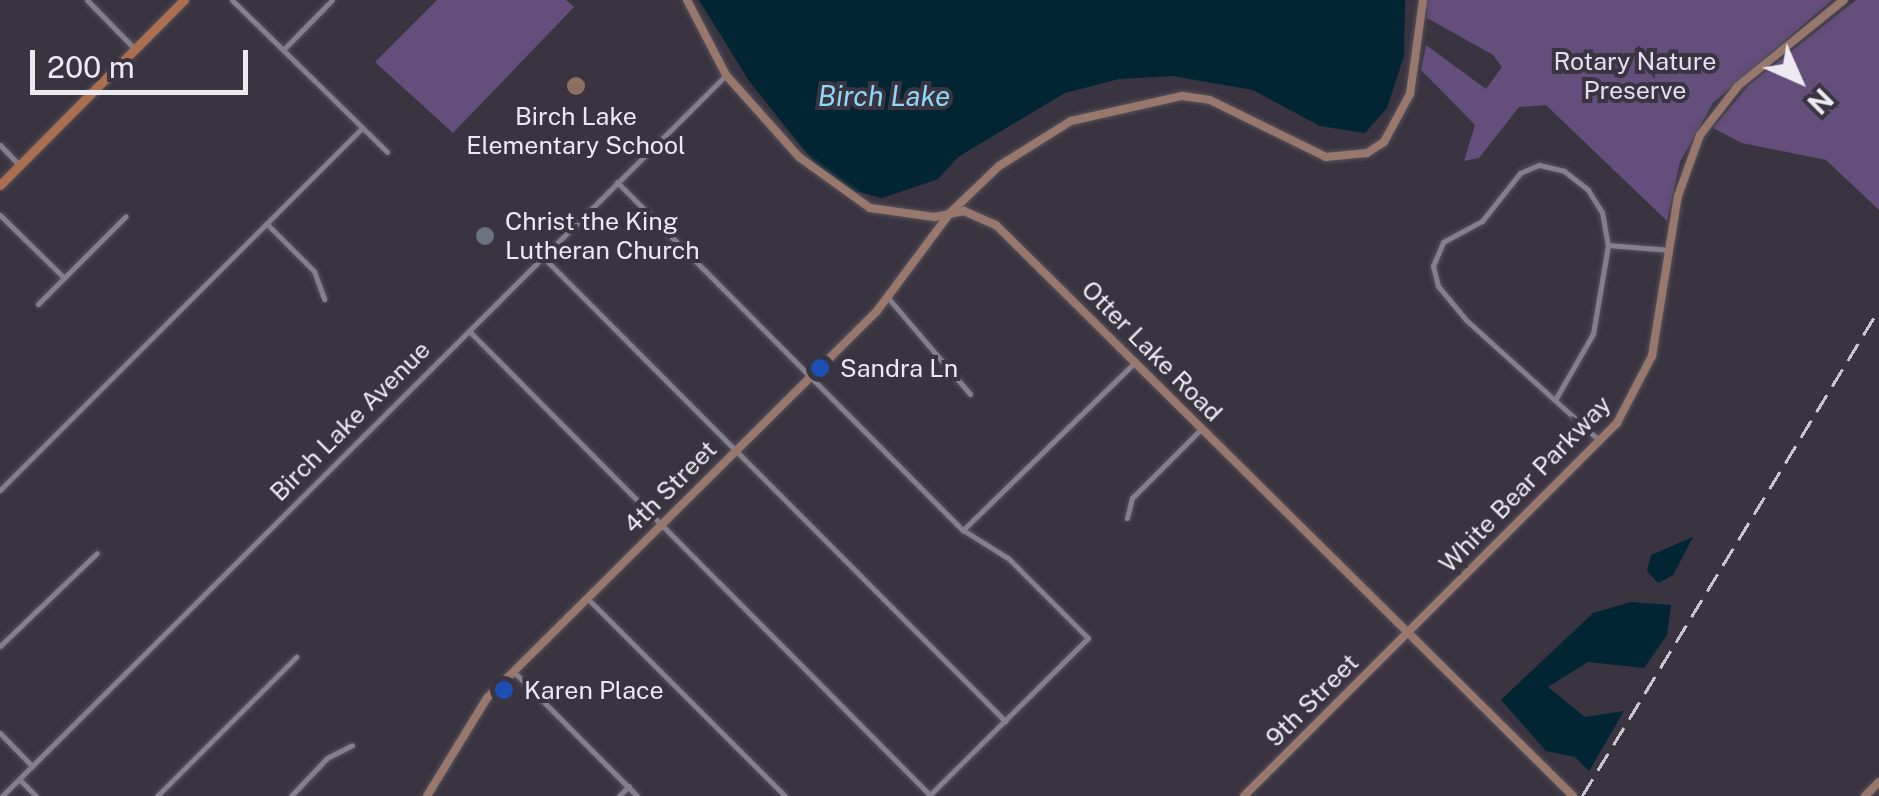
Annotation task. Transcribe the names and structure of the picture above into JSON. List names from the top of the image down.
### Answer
{
  "streets": {
    "street": [
      "Otter Lake Road",
      "Birch Lake Avenue",
      "White Bear Parkway",
      "4th Street",
      "9th Street"
    ]
  },
  "crossings": [
    ["Otter Lake Road", "Birch Lake Avenue"],
    ["Otter Lake Road", "White Bear Parkway"],
    ["Otter Lake Road", "4th Street"],
    ["Otter Lake Road", "9th Street"],
    ["White Bear Parkway", "9th Street"]
  ],
  "water": ["Birch Lake"],
  "parks": ["Rotary Nature Preserve"],
  "places": [
    "Birch Lake Elementary School",
    "Christ the King Lutheran Church",
    "Sandra Ln",
    "Karen Place"
  ],
  "scale_bar": "200 m",
  "north": "bottom right"
}
